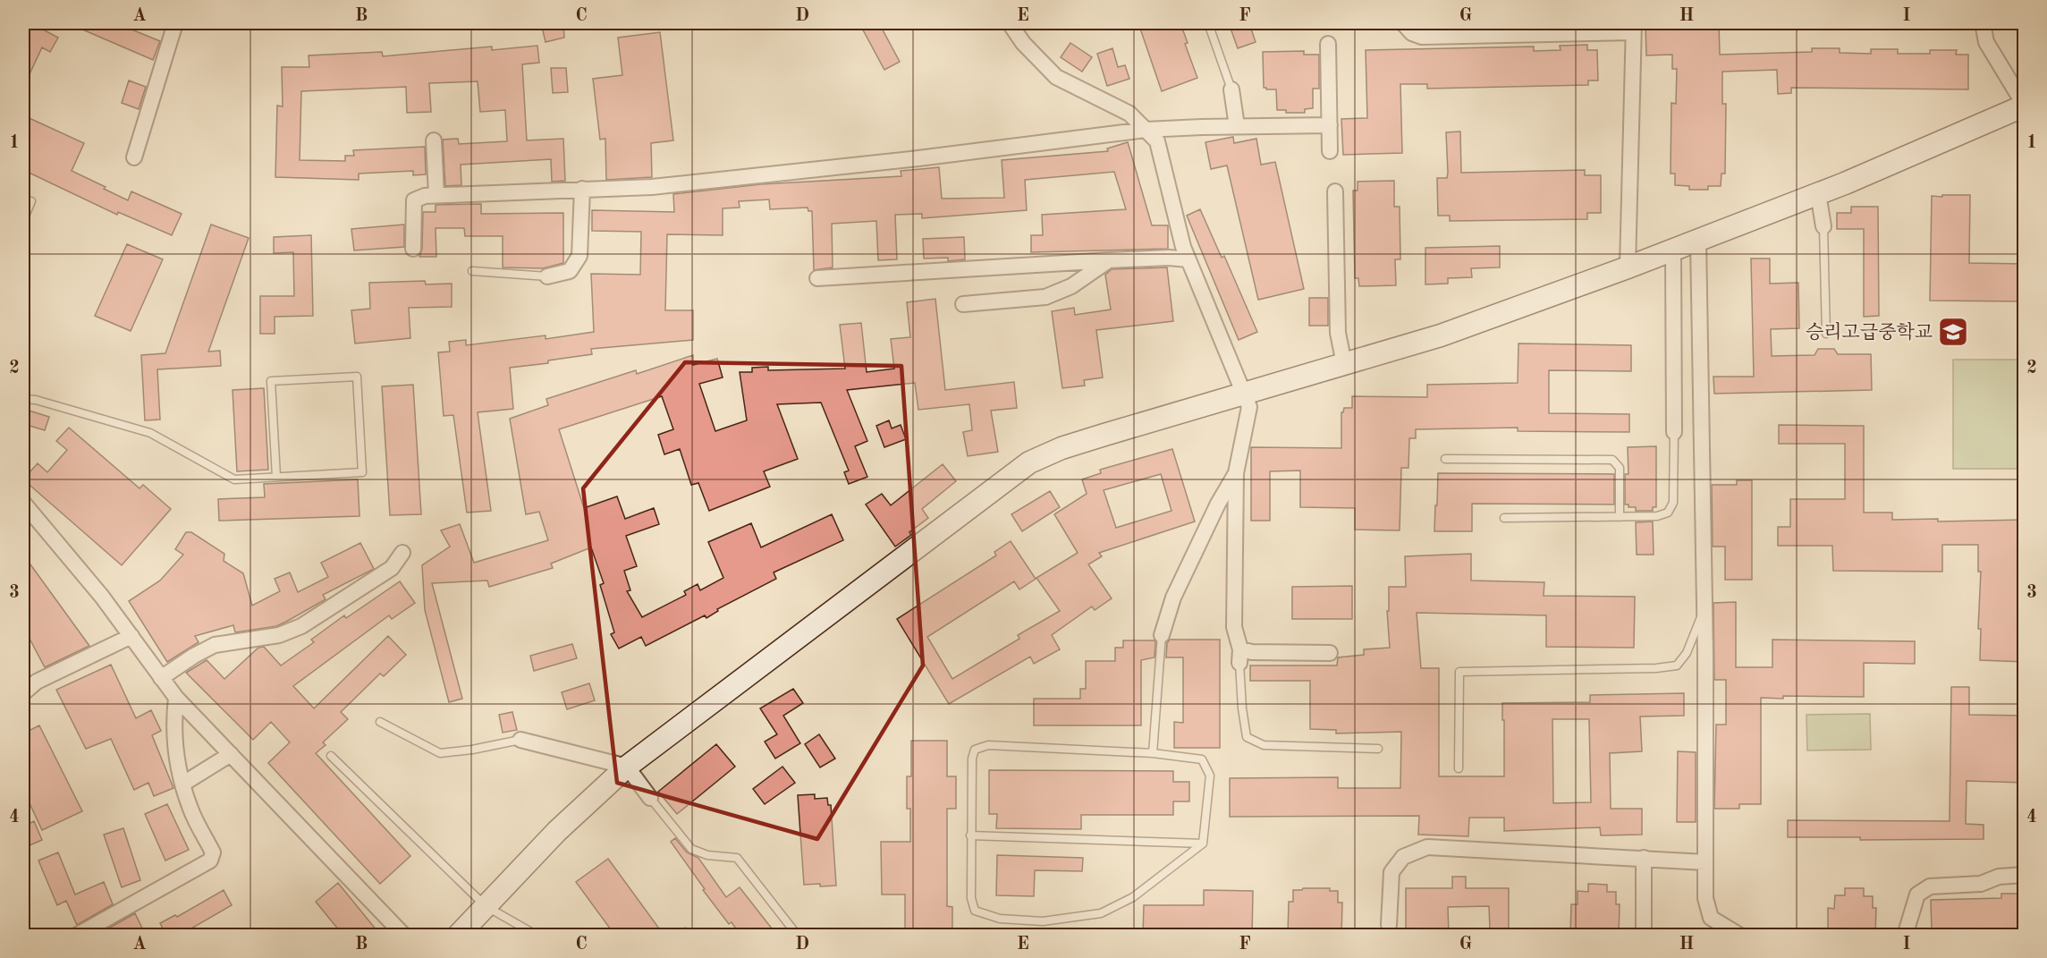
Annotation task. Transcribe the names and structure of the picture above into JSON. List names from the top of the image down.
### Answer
{
  "places": {
    "school or university": ["승리고급중학교"]
  },
  "grid": {
    "columns": [
      "A",
      "B",
      "C",
      "D",
      "E",
      "F",
      "G",
      "H",
      "I"
    ],
    "rows": [
      "1",
      "2",
      "3",
      "4"
    ]
  }
}
